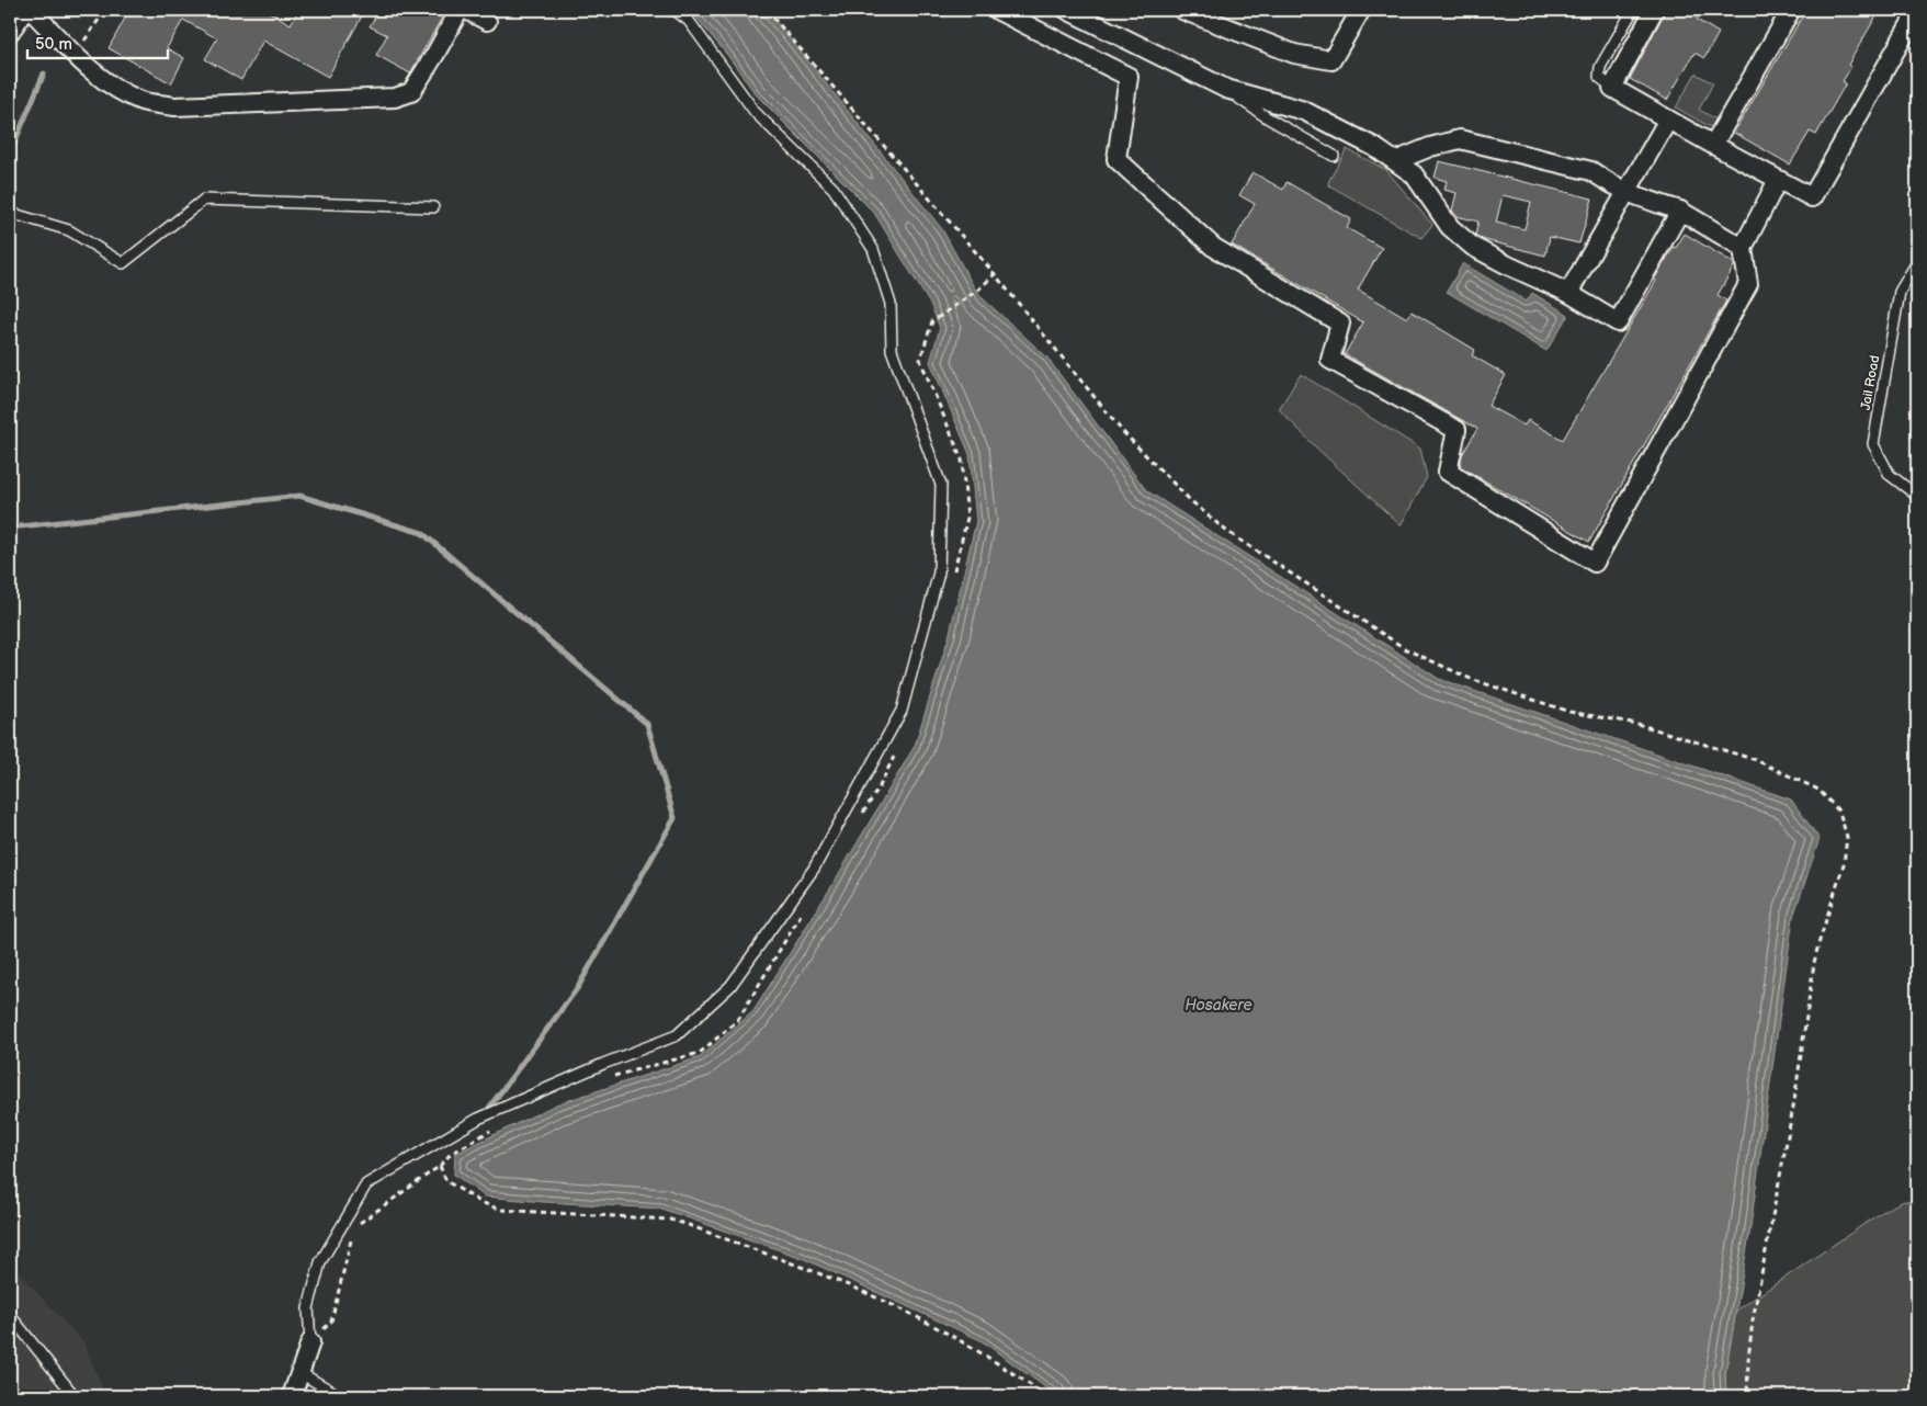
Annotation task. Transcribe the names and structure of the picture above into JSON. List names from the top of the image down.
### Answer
{
  "streets": {
    "lane": ["Jail Road"]
  },
  "water": ["Hosakere"],
  "scale_bar": "50 m"
}
